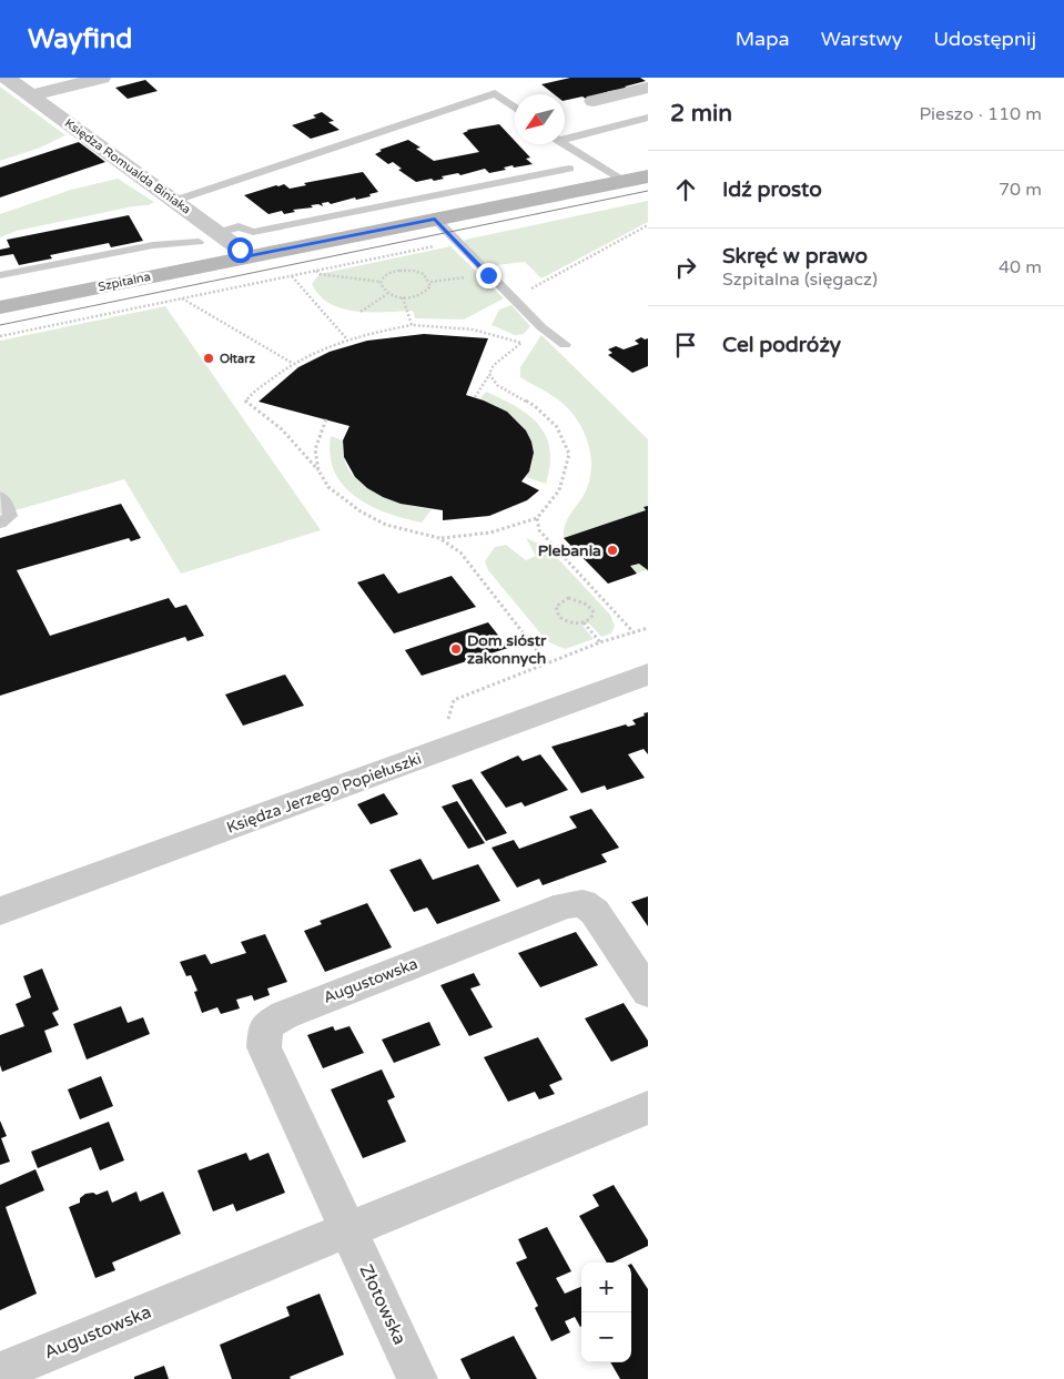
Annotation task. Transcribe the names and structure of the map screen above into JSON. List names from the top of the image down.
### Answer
{
  "streets": {
    "street": [
      "Księdza Romualda Biniaka",
      "Szpitalna",
      "Księdza Jerzego Popiełuszki",
      "Augustowska",
      "Złotowska"
    ]
  },
  "crossings": [
    ["Księdza Romualda Biniaka", "Szpitalna"],
    ["Augustowska", "Złotowska"]
  ],
  "places": ["Ołtarz", "Plebania", "Dom sióstr zakonnych"],
  "north": "bottom left",
  "page": {
    "header": "Wayfind",
    "nav": ["Mapa", "Warstwy", "Udostępnij"],
    "heading": ["2 min", "Pieszo · 110 m"],
    "list": [
      ["Idź prosto", "70 m"],
      ["Skręć w prawo", "Szpitalna (sięgacz)", "40 m"],
      "Cel podróży"
    ],
    "map_buttons": ["+", "−"]
  }
}
